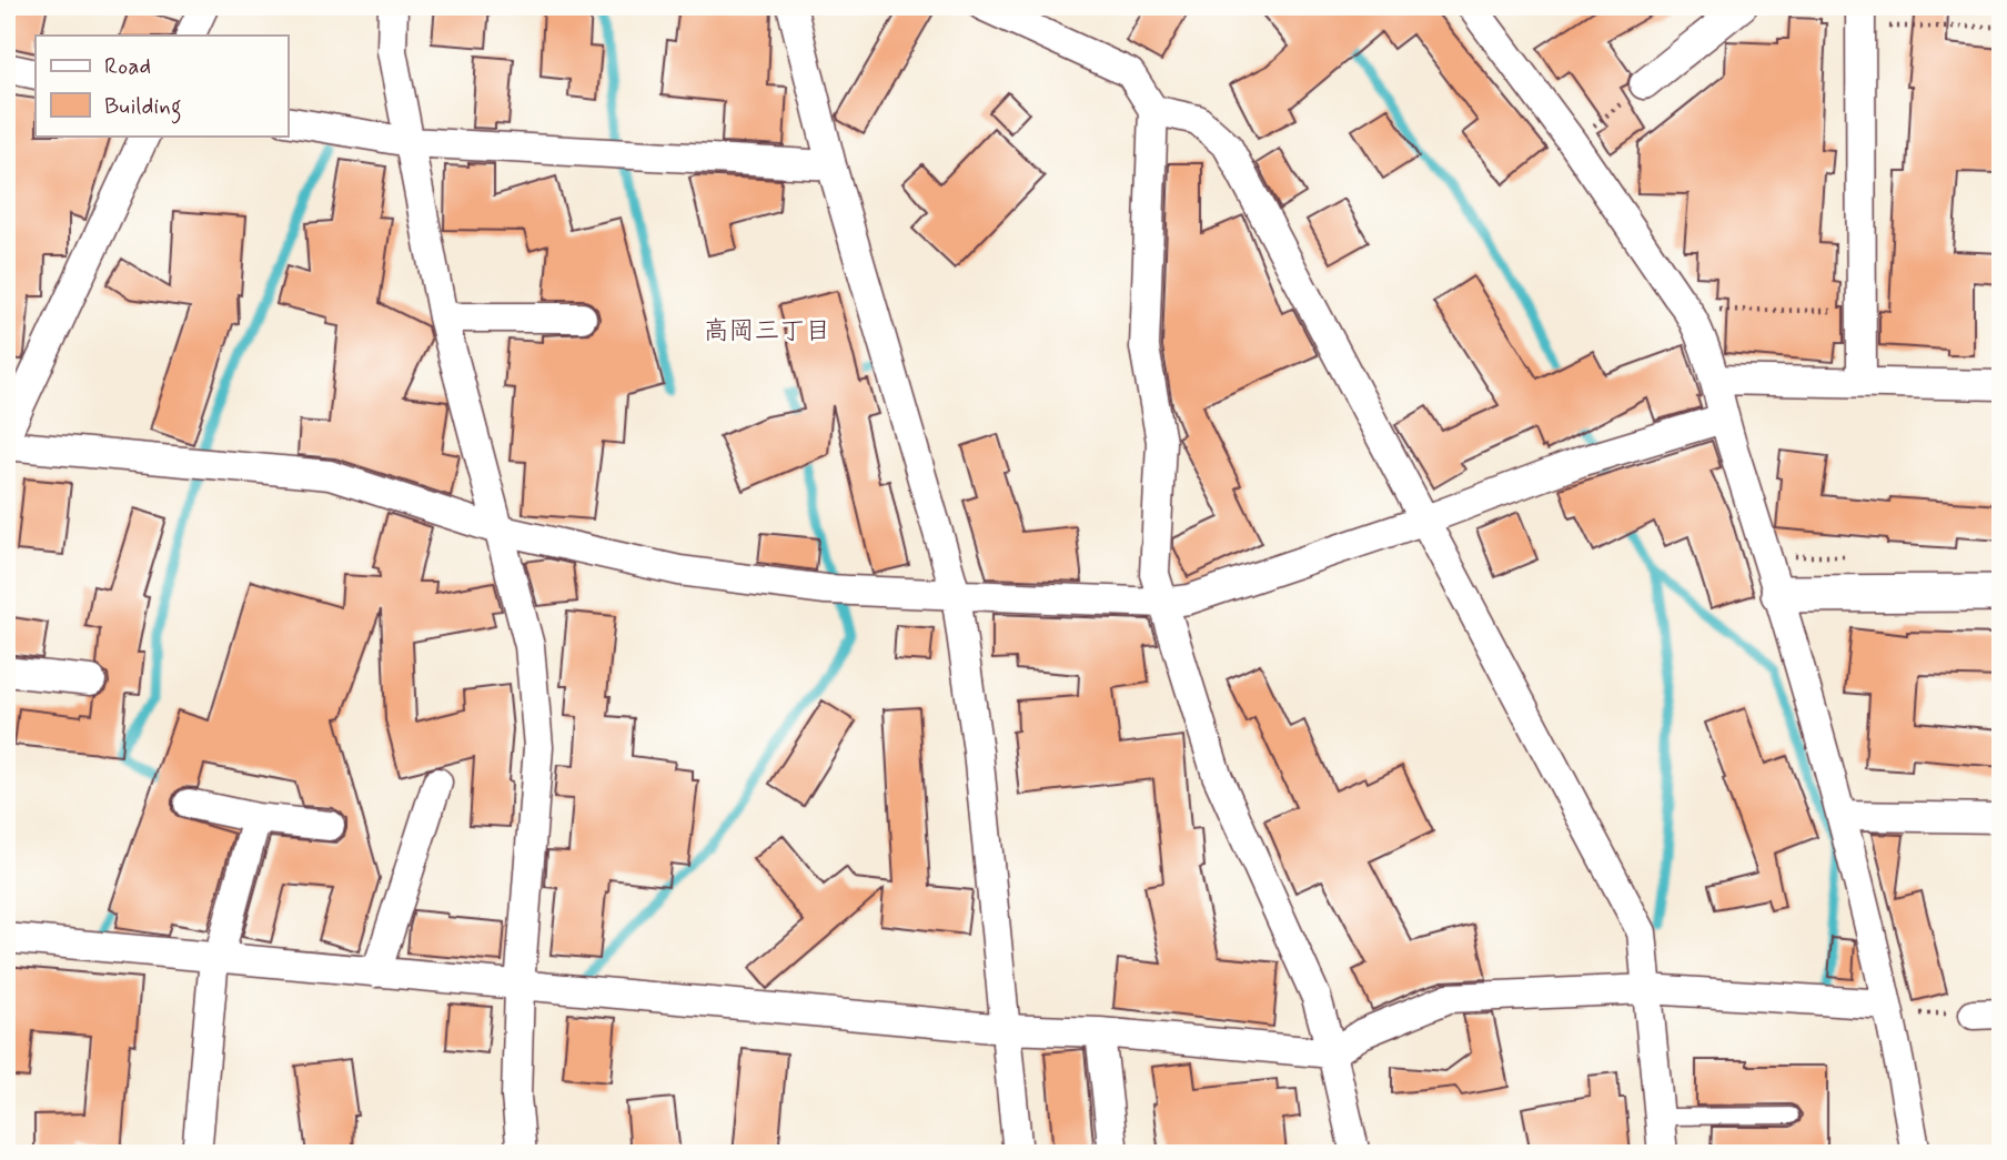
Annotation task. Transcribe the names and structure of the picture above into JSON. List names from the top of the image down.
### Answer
{
  "districts": ["高岡三丁目"],
  "legend": ["Road", "Building"]
}
